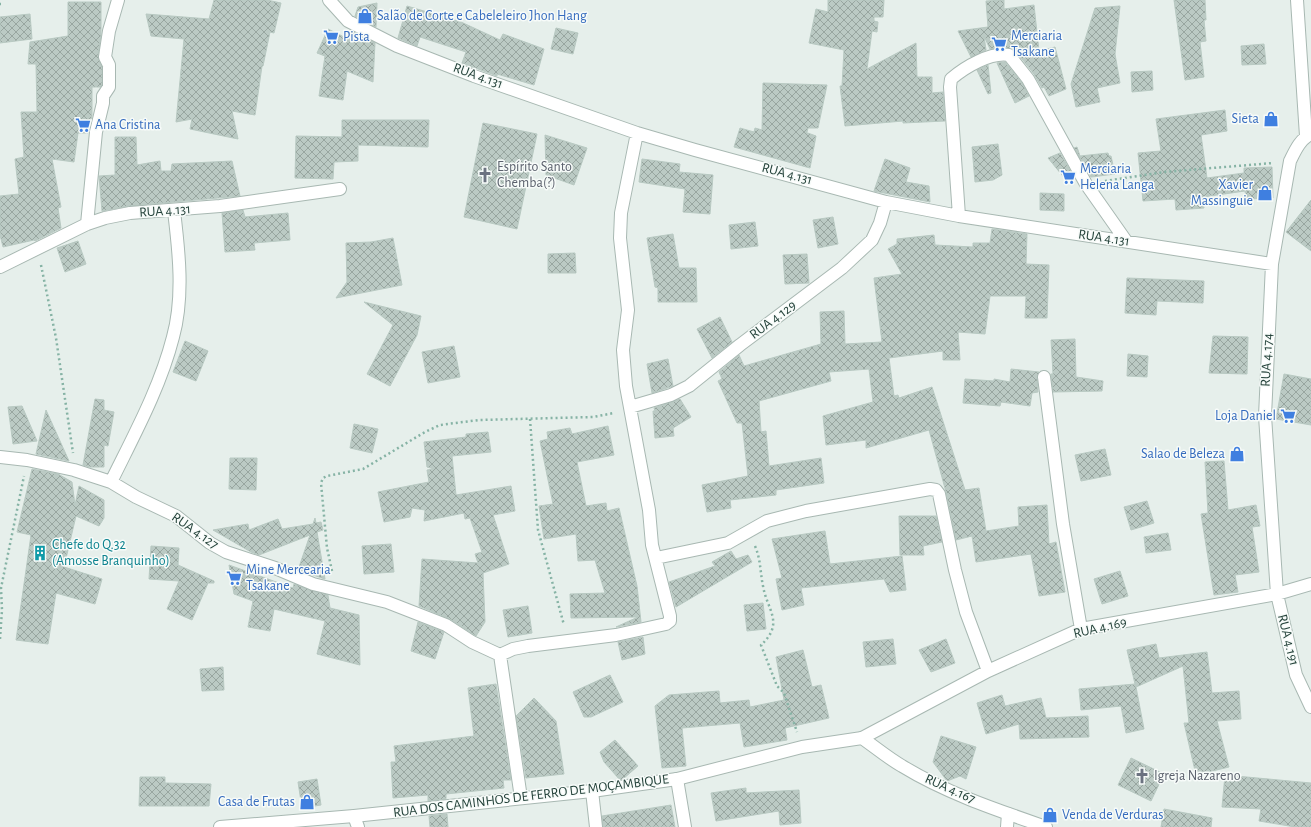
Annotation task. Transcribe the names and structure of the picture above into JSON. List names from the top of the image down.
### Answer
{
  "streets": {
    "street": [
      "RUA 4.131",
      "RUA 4.129",
      "RUA 4.174",
      "RUA 4.127",
      "RUA 4.169",
      "RUA 4.191",
      "RUA 4.167",
      "RUA DOS CAMINHOS DE FERRO DE MOÇAMBIQUE"
    ]
  },
  "crossings": [
    ["RUA 4.131", "RUA 4.129"],
    ["RUA 4.131", "RUA 4.174"],
    ["RUA 4.174", "RUA 4.169"],
    ["RUA 4.174", "RUA 4.191"],
    ["RUA 4.169", "RUA 4.191"],
    ["RUA 4.169", "RUA 4.167"],
    ["RUA 4.169", "RUA DOS CAMINHOS DE FERRO DE MOÇAMBIQUE"],
    ["RUA 4.167", "RUA DOS CAMINHOS DE FERRO DE MOÇAMBIQUE"]
  ],
  "places": {
    "shop": [
      "Salão de Corte e Cabeleleiro Jhon Hang",
      "Sieta",
      "Xavier Massinguie",
      "Salao de Beleza",
      "Casa de Frutas",
      "Venda de Verduras"
    ],
    "supermarket": [
      "Pista",
      "Merciaria Tsakane",
      "Ana Cristina",
      "Merciaria Helena Langa",
      "Loja Daniel",
      "Mine Mercearia Tsakane"
    ],
    "church": ["Espírito Santo Chemba(?)", "Igreja Nazareno"],
    "building": ["Chefe do Q.32 (Amosse Branquinho)"]
  }
}
